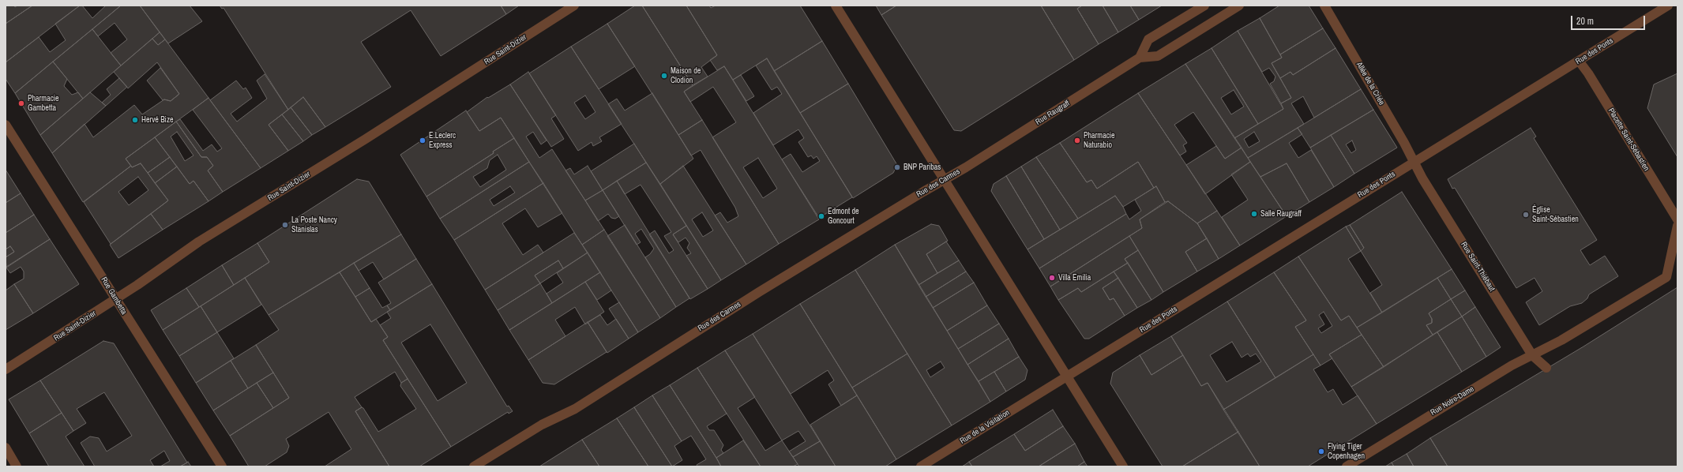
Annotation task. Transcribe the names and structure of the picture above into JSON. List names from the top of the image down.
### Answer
{
  "streets": {
    "street": [
      "Rue Saint-Dizier",
      "Rue des Ponts",
      "Allée de la Criée",
      "Rue Raugraff",
      "Placette Saint-Sébastien",
      "Rue des Carmes",
      "Rue Saint-Thiébaut",
      "Rue Gambetta",
      "Rue Notre-Dame",
      "Rue de la Visitation"
    ]
  },
  "crossings": [
    ["Rue Saint-Dizier", "Rue Gambetta"],
    ["Rue des Ponts", "Allée de la Criée"],
    ["Rue des Ponts", "Placette Saint-Sébastien"],
    ["Rue des Ponts", "Rue Saint-Thiébaut"],
    ["Rue des Ponts", "Rue de la Visitation"],
    ["Allée de la Criée", "Rue Saint-Thiébaut"],
    ["Rue Raugraff", "Rue des Carmes"],
    ["Rue Saint-Thiébaut", "Rue Notre-Dame"]
  ],
  "places": [
    "Maison de Clodion",
    "Pharmacie Gambetta",
    "Hervé Bize",
    "E.Leclerc Express",
    "Pharmacie Naturabio",
    "BNP Paribas",
    "Salle Raugraff",
    "Église Saint-Sébastien",
    "Edmont de Goncourt",
    "La Poste Nancy Stanislas",
    "Villa Emilia",
    "Flying Tiger Copenhagen"
  ],
  "scale_bar": "20 m"
}
